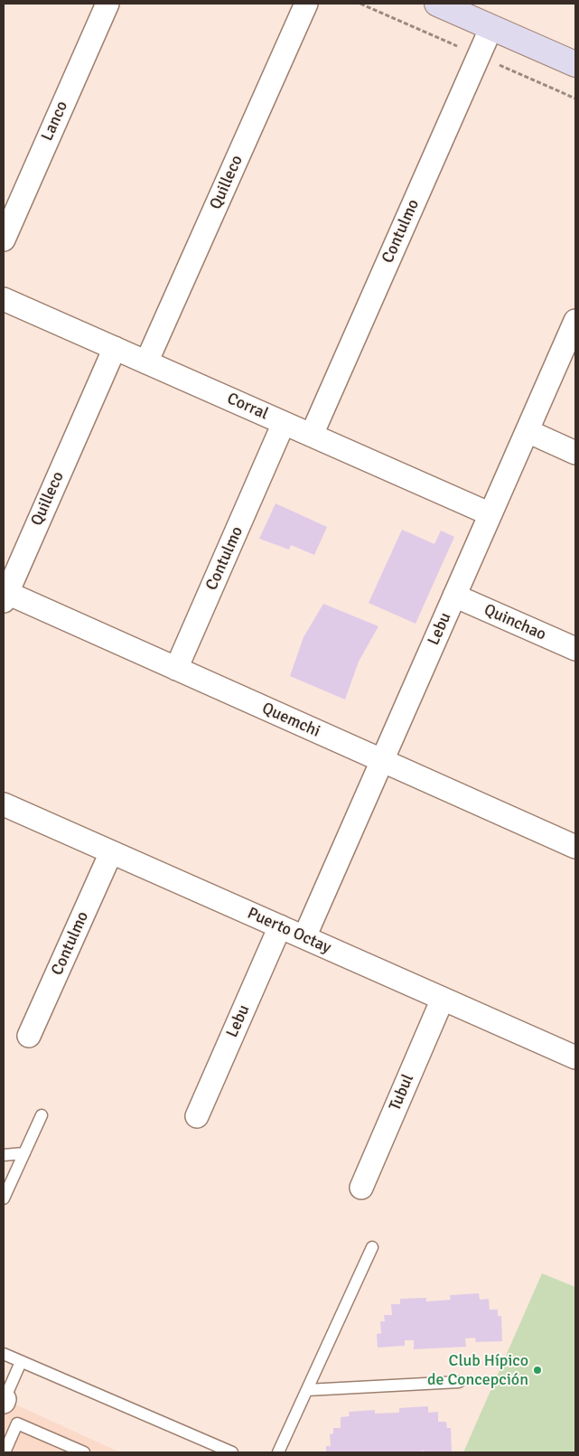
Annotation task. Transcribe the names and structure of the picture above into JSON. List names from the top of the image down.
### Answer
{
  "streets": {
    "street": [
      "Lanco",
      "Quilleco",
      "Contulmo",
      "Corral",
      "Quinchao",
      "Lebu",
      "Quemchi",
      "Puerto Octay",
      "Tubul"
    ]
  },
  "crossings": [
    ["Quilleco", "Corral"],
    ["Quilleco", "Quemchi"],
    ["Contulmo", "Corral"],
    ["Contulmo", "Quemchi"],
    ["Contulmo", "Puerto Octay"],
    ["Corral", "Lebu"],
    ["Quinchao", "Lebu"],
    ["Lebu", "Quemchi"],
    ["Lebu", "Puerto Octay"],
    ["Puerto Octay", "Tubul"]
  ],
  "places": ["Club Hípico de Concepción"]
}
